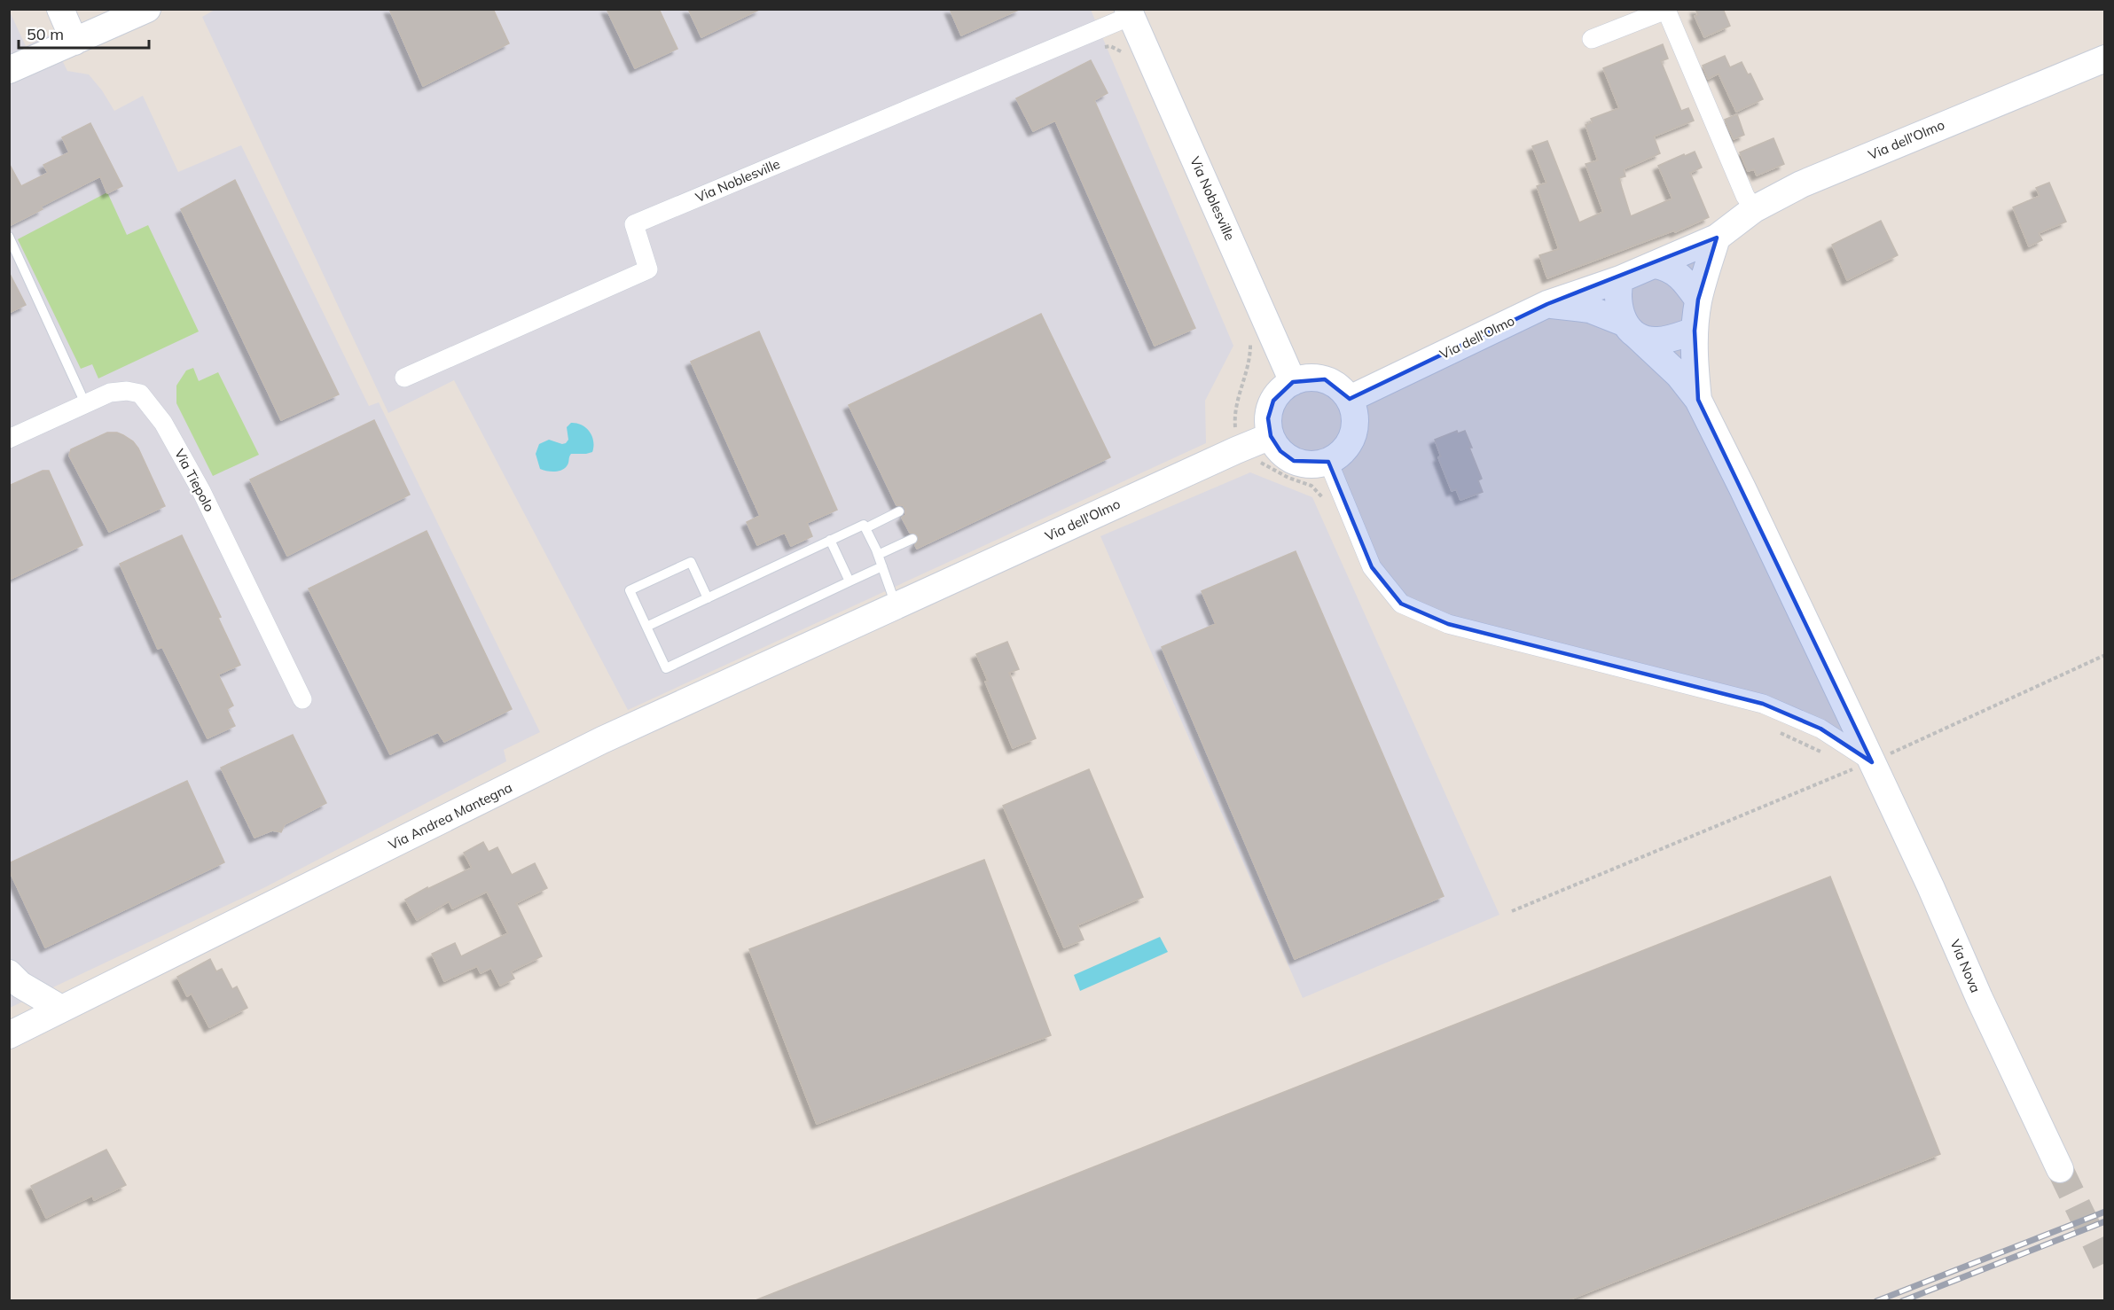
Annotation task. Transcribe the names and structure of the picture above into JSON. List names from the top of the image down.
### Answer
{
  "streets": {
    "main road": [
      "Via dell'Olmo",
      "Via Noblesville",
      "Via Andrea Mantegna",
      "Via Nova"
    ],
    "street": ["Via Tiepolo"]
  },
  "crossings": [
    ["Via dell'Olmo", "Via Noblesville"],
    ["Via dell'Olmo", "Via Andrea Mantegna"]
  ],
  "scale_bar": "50 m"
}
